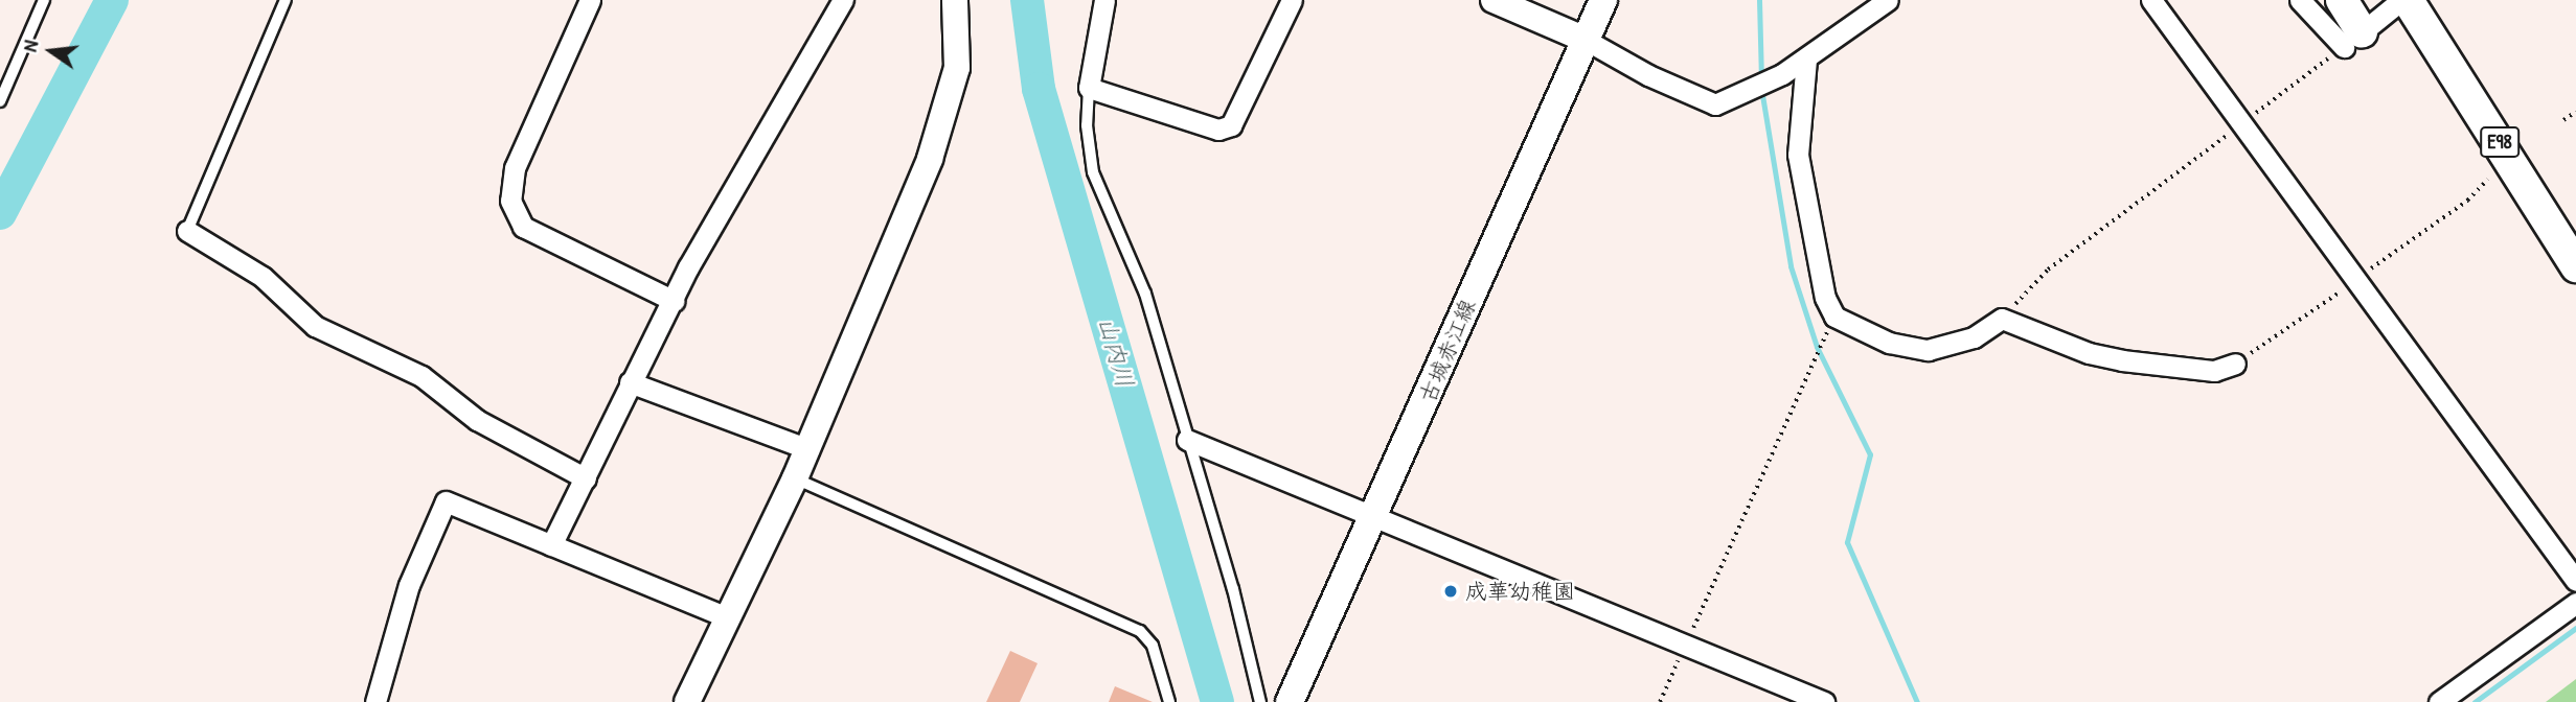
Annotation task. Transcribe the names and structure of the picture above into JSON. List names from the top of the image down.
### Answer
{
  "streets": {
    "main road": ["E98", "古城赤江線"]
  },
  "water": ["山内川"],
  "places": ["成華幼稚園"],
  "north": "left"
}
